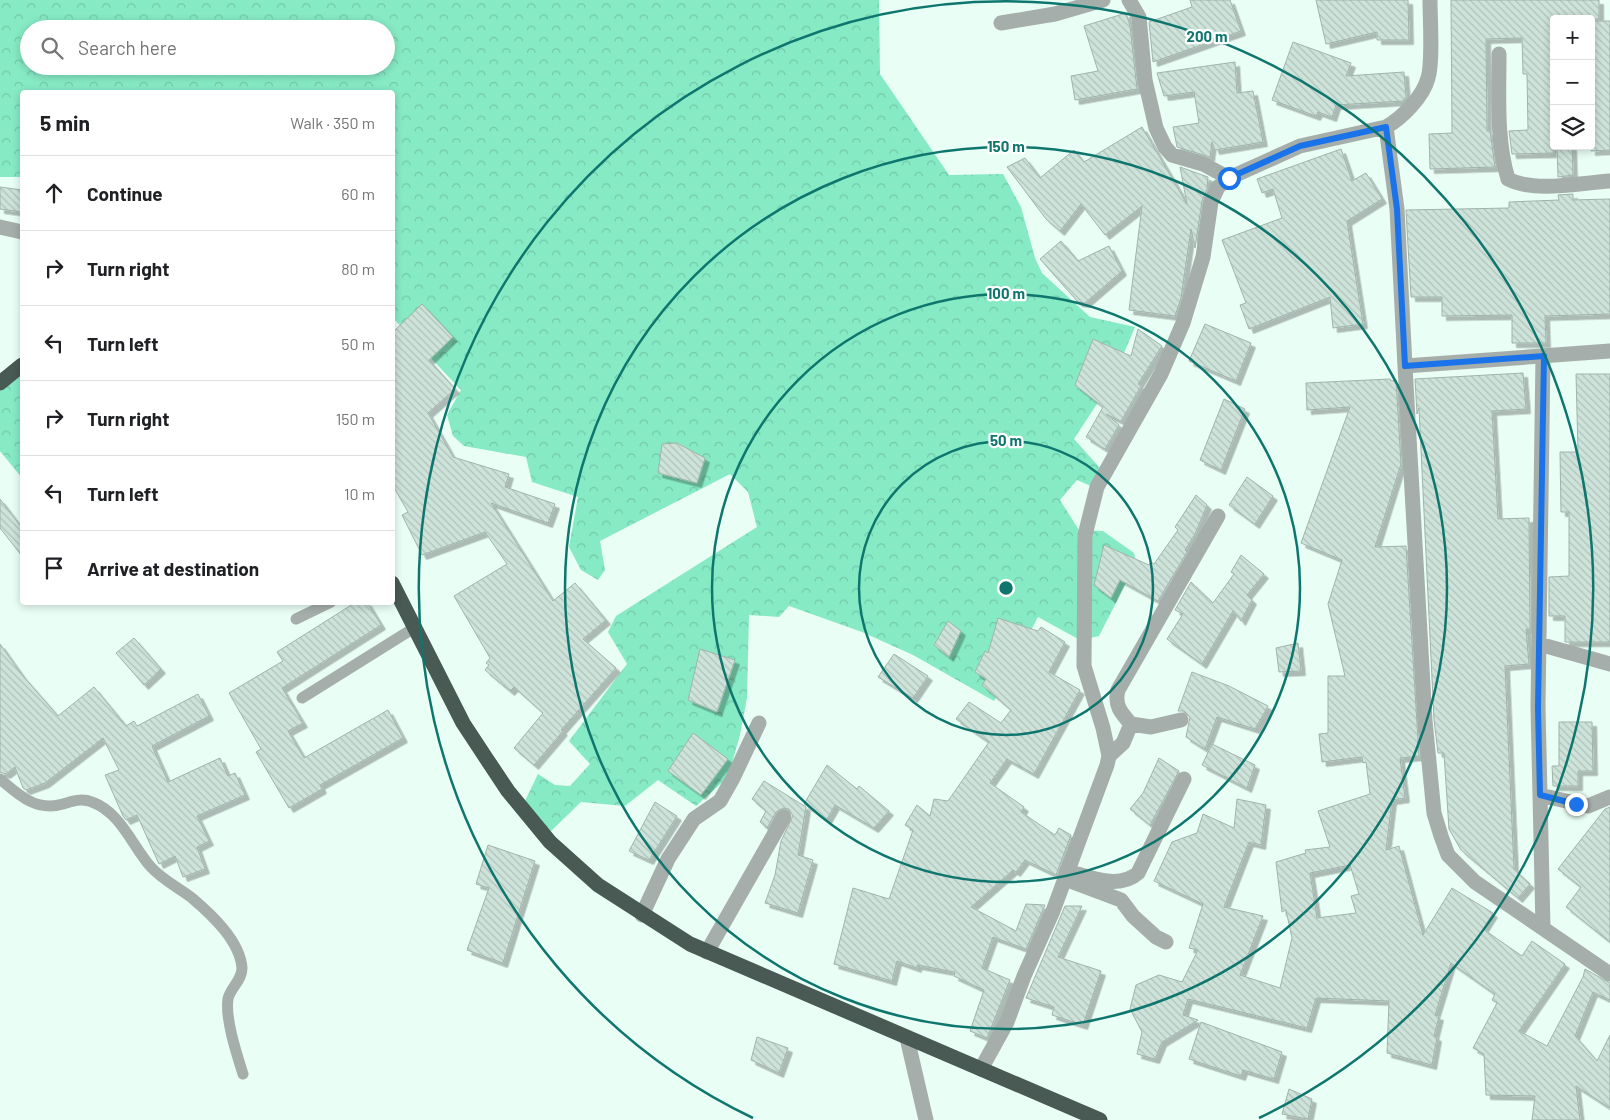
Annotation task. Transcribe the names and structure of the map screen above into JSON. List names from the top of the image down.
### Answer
{
  "page": {
    "map_buttons": ["+", "−"],
    "search": "Search here",
    "heading": ["5 min", "Walk · 350 m"],
    "list": [
      ["Continue", "60 m"],
      ["Turn right", "80 m"],
      ["Turn left", "50 m"],
      ["Turn right", "150 m"],
      ["Turn left", "10 m"],
      "Arrive at destination"
    ]
  },
  "rings": [
    "200 m",
    "150 m",
    "100 m",
    "50 m"
  ]
}
